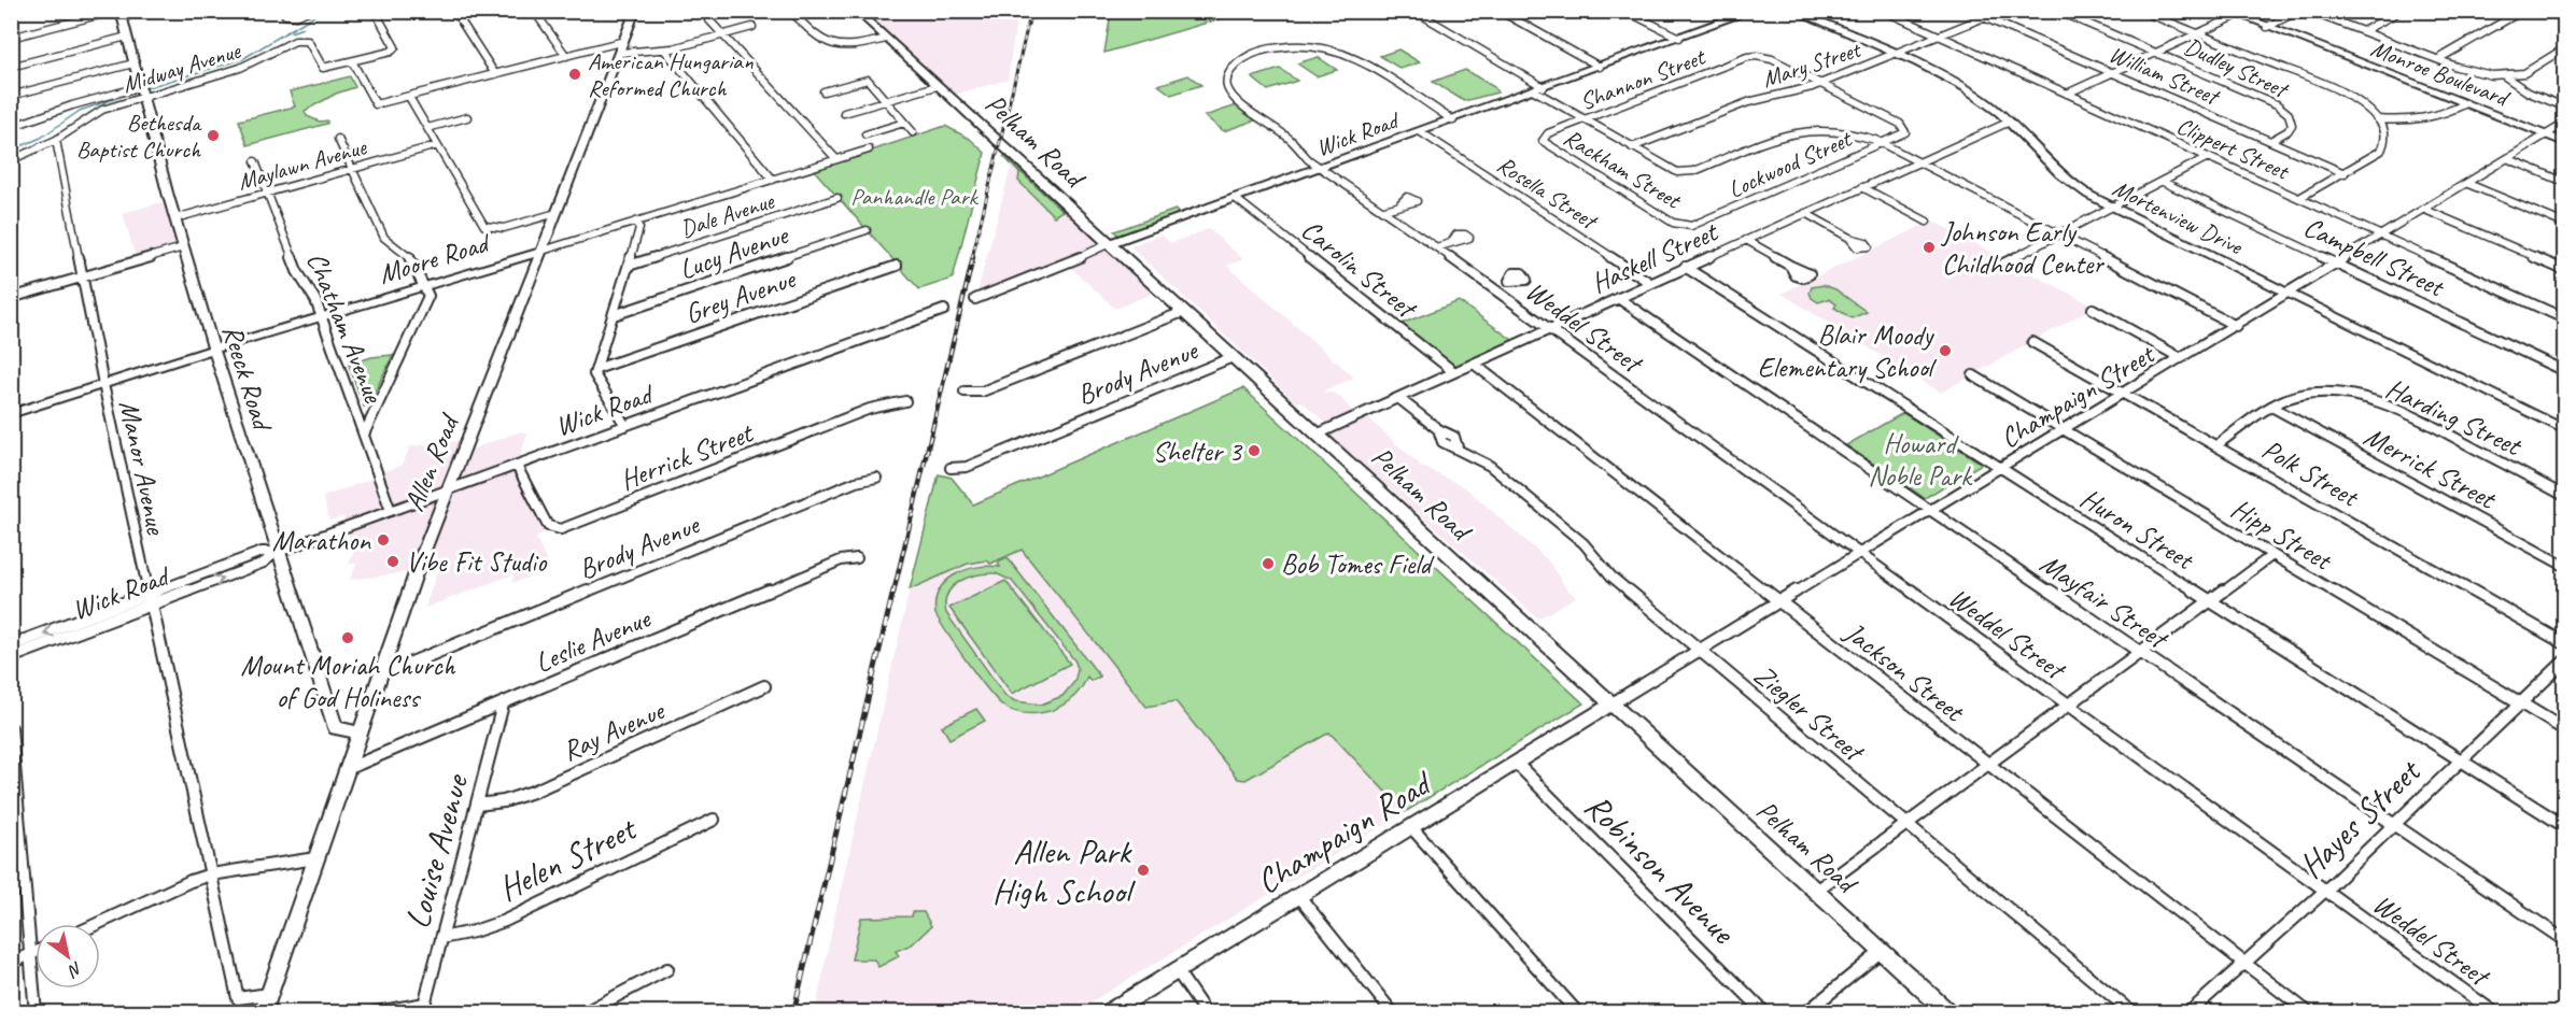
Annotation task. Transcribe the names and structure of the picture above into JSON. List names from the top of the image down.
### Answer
{
  "streets": {
    "street": [
      "Mary Street",
      "Midway Avenue",
      "Dudley Street",
      "Monroe Boulevard",
      "William Street",
      "Shannon Street",
      "Wick Road",
      "Pelham Road",
      "Clippert Street",
      "Maylawn Avenue",
      "Lockwood Street",
      "Rackham Street",
      "Rosella Street",
      "Dale Avenue",
      "Mortenview Drive",
      "Lucy Avenue",
      "Campbell Street",
      "Haskell Street",
      "Moore Road",
      "Carolin Street",
      "Grey Avenue",
      "Weddel Street",
      "Chatham Avenue",
      "Brody Avenue",
      "Reeck Road",
      "Champaign Street",
      "Harding Street",
      "Herrick Street",
      "Allen Road",
      "Manor Avenue",
      "Merrick Street",
      "Polk Street",
      "Huron Street",
      "Hipp Street",
      "Mayfair Street",
      "Leslie Avenue",
      "Jackson Street",
      "Ziegler Street",
      "Ray Avenue",
      "Hayes Street",
      "Champaign Road",
      "Louise Avenue",
      "Helen Street",
      "Robinson Avenue"
    ]
  },
  "crossings": [
    ["Mary Street", "William Street"],
    ["Mary Street", "Shannon Street"],
    ["Mary Street", "Clippert Street"],
    ["Mary Street", "Lockwood Street"],
    ["Mary Street", "Mortenview Drive"],
    ["Midway Avenue", "Reeck Road"],
    ["Midway Avenue", "Manor Avenue"],
    ["Dudley Street", "William Street"],
    ["Monroe Boulevard", "Champaign Street"],
    ["Shannon Street", "Lockwood Street"],
    ["Shannon Street", "Rackham Street"],
    ["Wick Road", "Pelham Road"],
    ["Wick Road", "Rosella Street"],
    ["Wick Road", "Carolin Street"],
    ["Wick Road", "Weddel Street"],
    ["Wick Road", "Chatham Avenue"],
    ["Wick Road", "Reeck Road"],
    ["Wick Road", "Herrick Street"],
    ["Wick Road", "Allen Road"],
    ["Wick Road", "Manor Avenue"],
    ["Pelham Road", "Haskell Street"],
    ["Pelham Road", "Brody Avenue"],
    ["Pelham Road", "Champaign Street"],
    ["Pelham Road", "Champaign Road"],
    ["Clippert Street", "Champaign Street"],
    ["Maylawn Avenue", "Chatham Avenue"],
    ["Maylawn Avenue", "Reeck Road"],
    ["Lockwood Street", "Rackham Street"],
    ["Rosella Street", "Haskell Street"],
    ["Mortenview Drive", "Haskell Street"],
    ["Mortenview Drive", "Champaign Street"],
    ["Campbell Street", "Champaign Street"],
    ["Haskell Street", "Carolin Street"],
    ["Haskell Street", "Weddel Street"],
    ["Haskell Street", "Huron Street"],
    ["Haskell Street", "Mayfair Street"],
    ["Haskell Street", "Jackson Street"],
    ["Haskell Street", "Ziegler Street"],
    ["Moore Road", "Chatham Avenue"],
    ["Moore Road", "Reeck Road"],
    ["Moore Road", "Allen Road"],
    ["Moore Road", "Manor Avenue"],
    ["Weddel Street", "Champaign Street"],
    ["Weddel Street", "Hayes Street"],
    ["Brody Avenue", "Allen Road"],
    ["Reeck Road", "Allen Road"],
    ["Champaign Street", "Polk Street"],
    ["Champaign Street", "Huron Street"],
    ["Champaign Street", "Hipp Street"],
    ["Champaign Street", "Mayfair Street"],
    ["Champaign Street", "Jackson Street"],
    ["Champaign Street", "Ziegler Street"],
    ["Champaign Street", "Champaign Road"],
    ["Harding Street", "Merrick Street"],
    ["Harding Street", "Polk Street"],
    ["Allen Road", "Manor Avenue"],
    ["Allen Road", "Leslie Avenue"],
    ["Huron Street", "Hayes Street"],
    ["Hipp Street", "Hayes Street"],
    ["Mayfair Street", "Hayes Street"],
    ["Leslie Avenue", "Louise Avenue"],
    ["Jackson Street", "Hayes Street"],
    ["Ray Avenue", "Louise Avenue"],
    ["Champaign Road", "Robinson Avenue"],
    ["Louise Avenue", "Helen Street"]
  ],
  "parks": ["Panhandle Park", "Howard Noble Park"],
  "places": [
    "American Hungarian Reformed Church",
    "Bethesda Baptist Church",
    "Johnson Early Childhood Center",
    "Blair Moody Elementary School",
    "Shelter 3",
    "Marathon",
    "Vibe Fit Studio",
    "Bob Tomes Field",
    "Mount Moriah Church of God Holiness",
    "Allen Park High School"
  ],
  "north": "bottom right"
}
